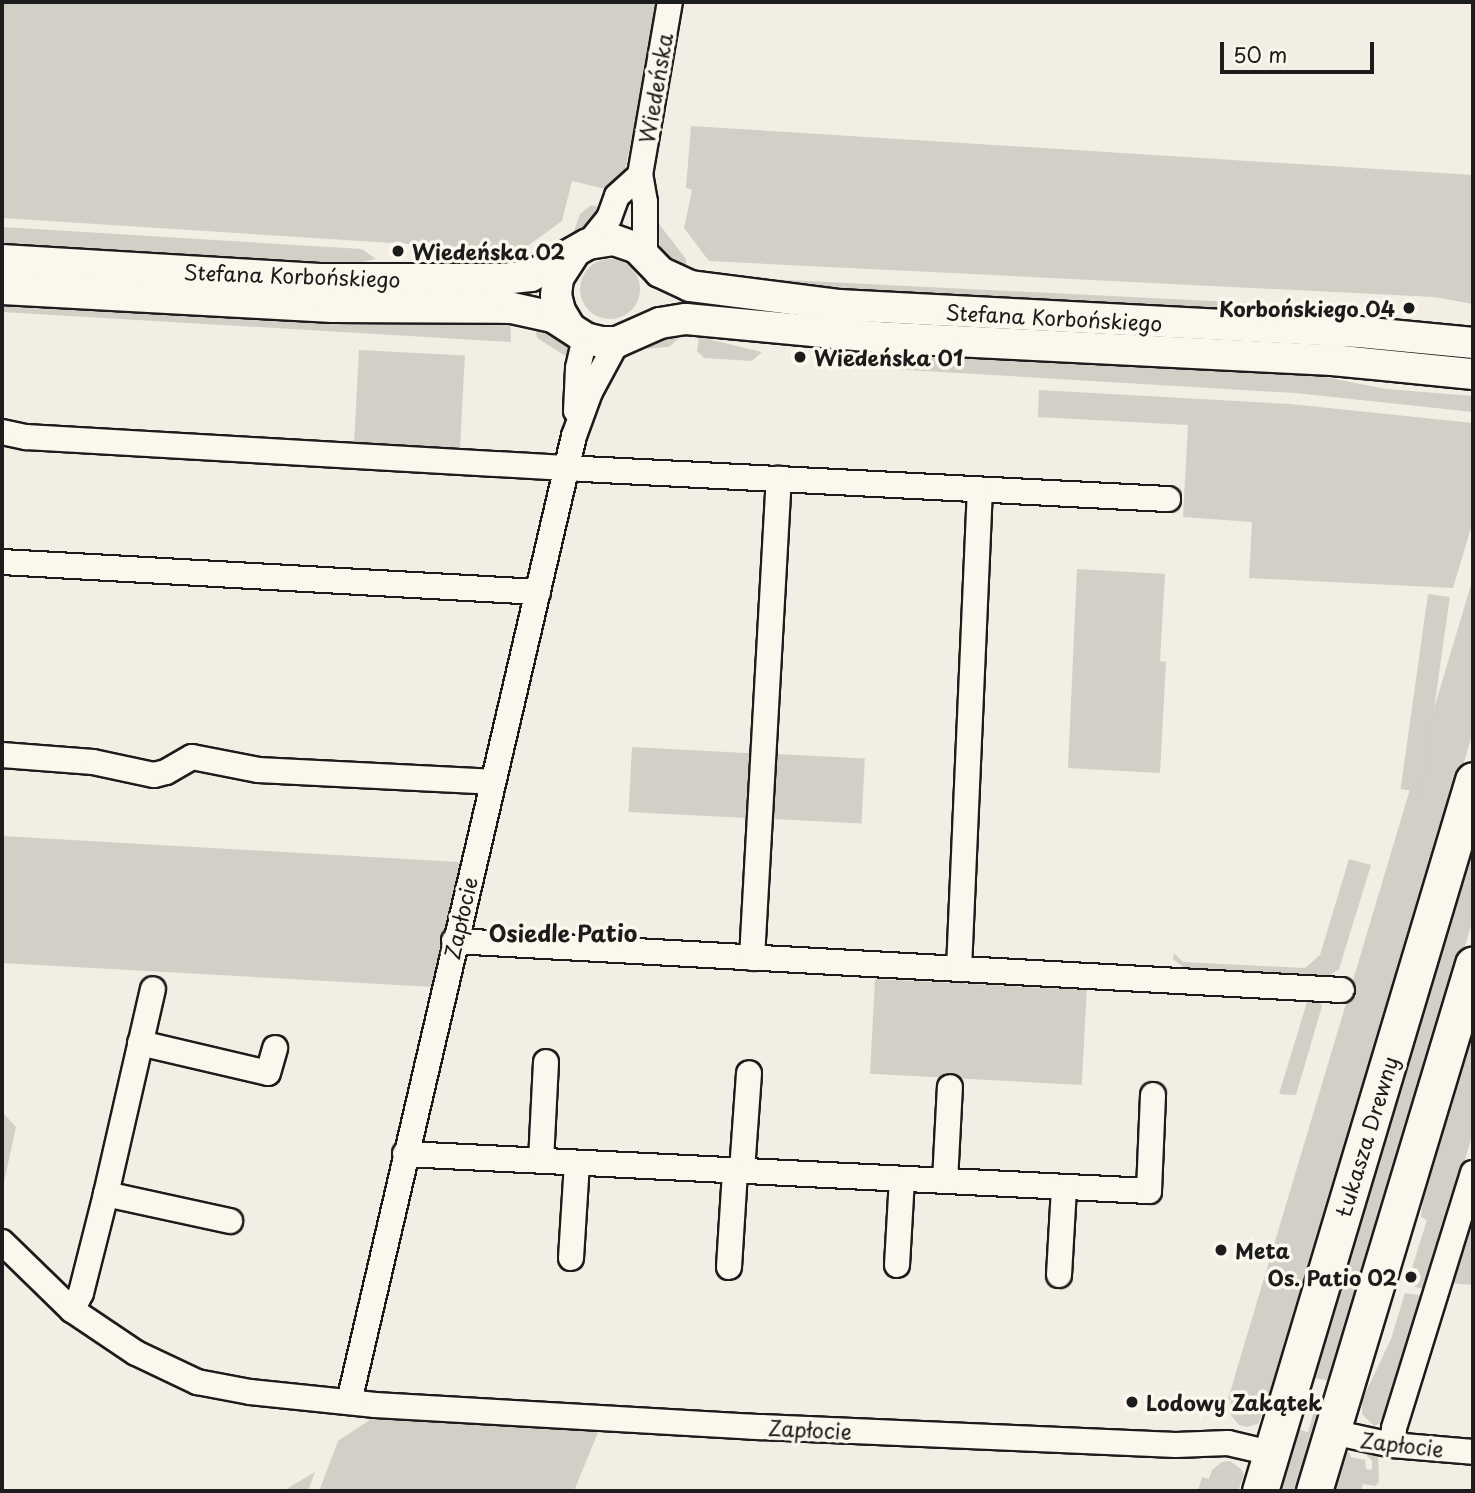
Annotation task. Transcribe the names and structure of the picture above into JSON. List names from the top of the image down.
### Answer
{
  "streets": {
    "main road": ["Łukasza Drewny"],
    "street": ["Wiedeńska", "Stefana Korbońskiego", "Zapłocie"]
  },
  "crossings": [
    ["Wiedeńska", "Stefana Korbońskiego"],
    ["Wiedeńska", "Zapłocie"],
    ["Stefana Korbońskiego", "Zapłocie"],
    ["Zapłocie", "Łukasza Drewny"]
  ],
  "districts": ["Osiedle Patio"],
  "places": [
    "Wiedeńska 02",
    "Korbońskiego 04",
    "Wiedeńska 01",
    "Meta",
    "Os. Patio 02",
    "Lodowy Zakątek"
  ],
  "scale_bar": "50 m"
}
